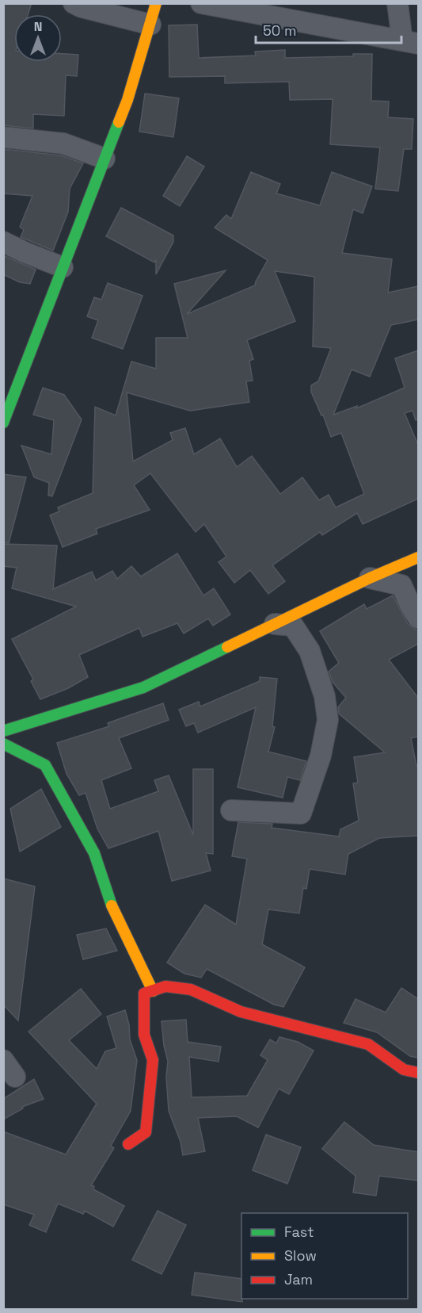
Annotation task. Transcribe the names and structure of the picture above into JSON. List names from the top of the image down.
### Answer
{
  "legend": ["Fast", "Slow", "Jam"],
  "scale_bar": "50 m",
  "north": "top"
}
